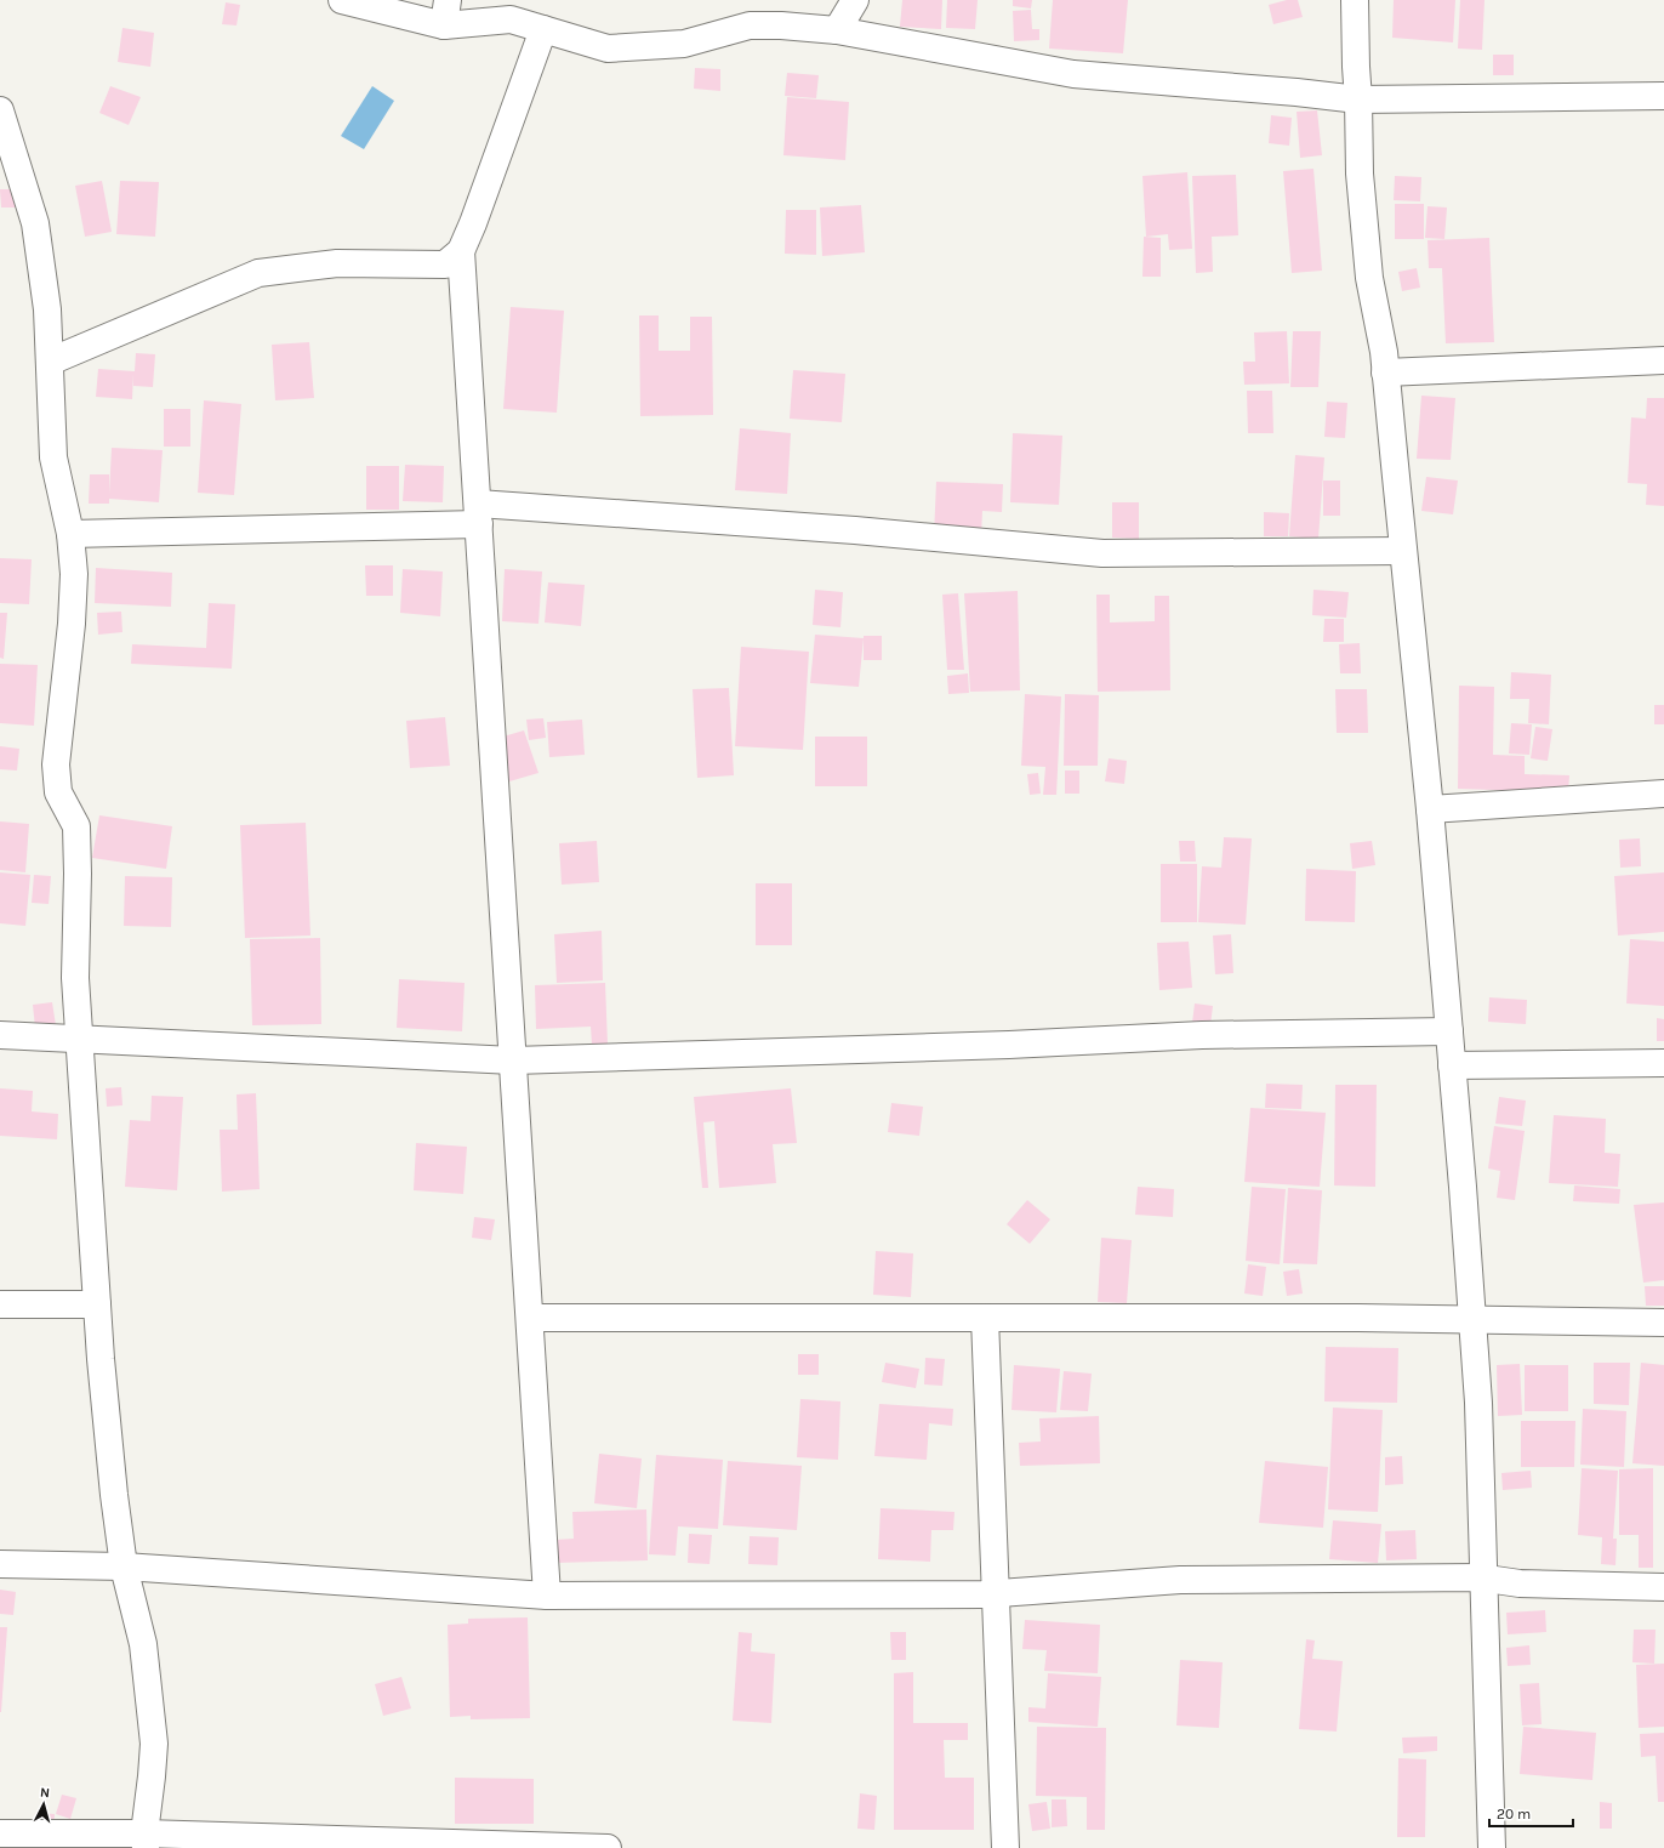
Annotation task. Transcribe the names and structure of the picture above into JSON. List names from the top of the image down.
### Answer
{
  "scale_bar": "20 m",
  "north": "top"
}
